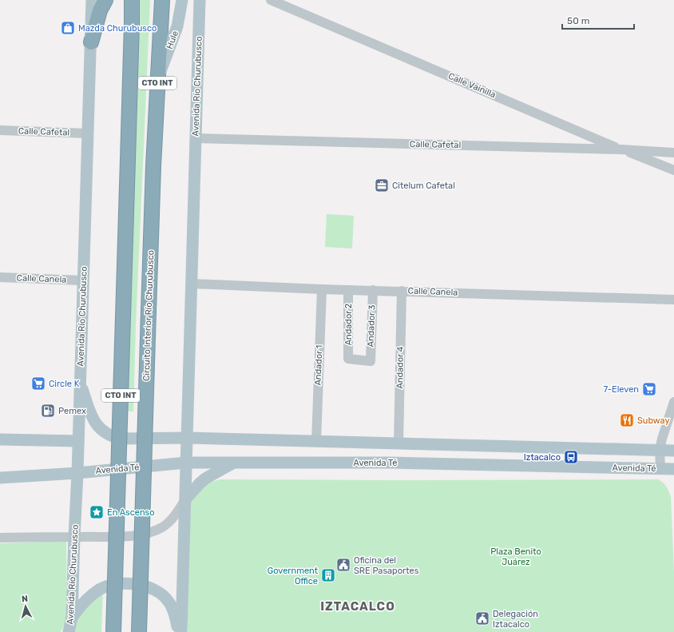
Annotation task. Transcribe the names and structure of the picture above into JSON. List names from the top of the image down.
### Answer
{
  "streets": {
    "highway": ["CTO INT", "Circuito Interior Río Churubusco"],
    "main road": ["Hule", "Avenida Río Churubusco", "Avenida Té"],
    "street": [
      "Calle Vainilla",
      "Calle Cafetal",
      "Calle Canela",
      "Andador 2",
      "Andador 3",
      "Andador 1",
      "Andador 4"
    ]
  },
  "crossings": [
    ["Hule", "Circuito Interior Río Churubusco"],
    ["Calle Vainilla", "Calle Cafetal"],
    ["Avenida Río Churubusco", "Calle Cafetal"],
    ["Avenida Río Churubusco", "Calle Canela"],
    ["Avenida Río Churubusco", "Avenida Té"],
    ["Calle Canela", "Andador 2"],
    ["Calle Canela", "Andador 3"],
    ["Calle Canela", "Andador 1"],
    ["Calle Canela", "Andador 4"],
    ["Andador 2", "Andador 3"]
  ],
  "districts": ["IZTACALCO"],
  "parks": ["Plaza Benito Juárez"],
  "places": {
    "shop": ["Mazda Churubusco"],
    "office": ["Citelum Cafetal"],
    "supermarket": ["Circle K", "7-Eleven"],
    "fuel station": ["Pemex"],
    "restaurant": ["Subway"],
    "bus stop": ["Iztacalco"],
    "place": ["En Ascenso"],
    "public building": ["Oficina del SRE Pasaportes", "Delegación Iztacalco"],
    "building": ["Government Office"]
  },
  "scale_bar": "50 m",
  "north": "top"
}
